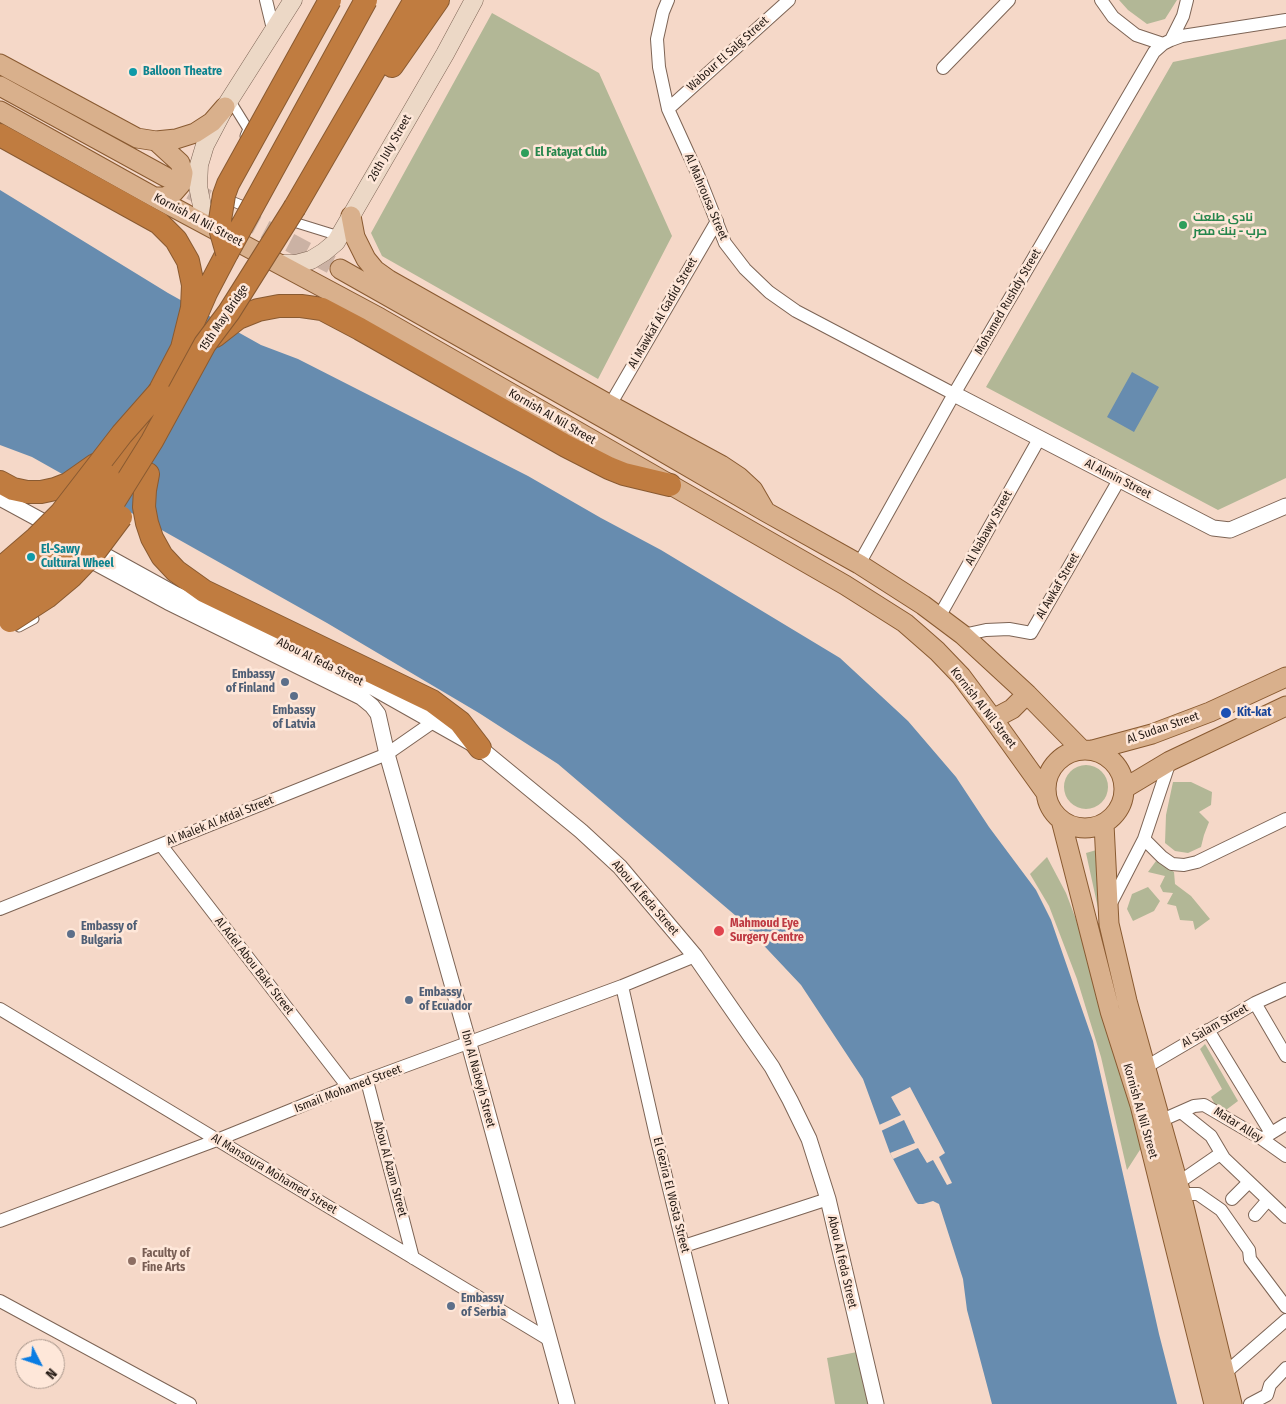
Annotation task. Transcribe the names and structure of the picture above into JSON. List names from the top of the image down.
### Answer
{
  "streets": {
    "highway": ["15th May Bridge"],
    "main road": ["26th July Street", "Kornish Al Nil Street", "Al Sudan Street"],
    "street": [
      "Wabour El Salg Street",
      "Al Mahrousa Street",
      "Mohamed Rushdy Street",
      "Al Mawkaf Al Gadid Street",
      "Al Almin Street",
      "Al Nabawy Street",
      "Al Awkaf Street",
      "Abou Al feda Street",
      "Al Malek Al Afdal Street",
      "Al Adel Abou Bakr Street",
      "Al Salam Street",
      "Ibn Al Nabeyh Street",
      "Ismail Mohamed Street",
      "Matar Alley",
      "Abou Al Azam Street",
      "Al Mansoura Mohamed Street",
      "El Gezira El Wosta Street"
    ]
  },
  "crossings": [
    ["Wabour El Salg Street", "Al Mahrousa Street"],
    ["26th July Street", "Kornish Al Nil Street"],
    ["Al Mahrousa Street", "Mohamed Rushdy Street"],
    ["Al Mahrousa Street", "Al Mawkaf Al Gadid Street"],
    ["Al Mahrousa Street", "Al Almin Street"],
    ["Kornish Al Nil Street", "Mohamed Rushdy Street"],
    ["Kornish Al Nil Street", "Al Nabawy Street"],
    ["Kornish Al Nil Street", "Al Awkaf Street"],
    ["Kornish Al Nil Street", "Al Sudan Street"],
    ["Kornish Al Nil Street", "Al Salam Street"],
    ["Kornish Al Nil Street", "Matar Alley"],
    ["Mohamed Rushdy Street", "Al Almin Street"],
    ["Al Almin Street", "Al Nabawy Street"],
    ["Al Almin Street", "Al Awkaf Street"],
    ["Abou Al feda Street", "Al Malek Al Afdal Street"],
    ["Abou Al feda Street", "Ibn Al Nabeyh Street"],
    ["Abou Al feda Street", "Ismail Mohamed Street"],
    ["Al Malek Al Afdal Street", "Al Adel Abou Bakr Street"],
    ["Al Malek Al Afdal Street", "Ibn Al Nabeyh Street"],
    ["Al Adel Abou Bakr Street", "Ismail Mohamed Street"],
    ["Ibn Al Nabeyh Street", "Ismail Mohamed Street"],
    ["Ibn Al Nabeyh Street", "Al Mansoura Mohamed Street"],
    ["Ismail Mohamed Street", "Abou Al Azam Street"],
    ["Ismail Mohamed Street", "Al Mansoura Mohamed Street"],
    ["Ismail Mohamed Street", "El Gezira El Wosta Street"],
    ["Abou Al Azam Street", "Al Mansoura Mohamed Street"]
  ],
  "places": [
    "Balloon Theatre",
    "El Fatayat Club",
    "نادى طلعت حرب - بنك مصر",
    "El-Sawy Cultural Wheel",
    "Embassy of Finland",
    "Embassy of Latvia",
    "Kit-kat",
    "Mahmoud Eye Surgery Centre",
    "Embassy of Bulgaria",
    "Embassy of Ecuador",
    "Faculty of Fine Arts",
    "Embassy of Serbia"
  ],
  "north": "bottom right"
}
